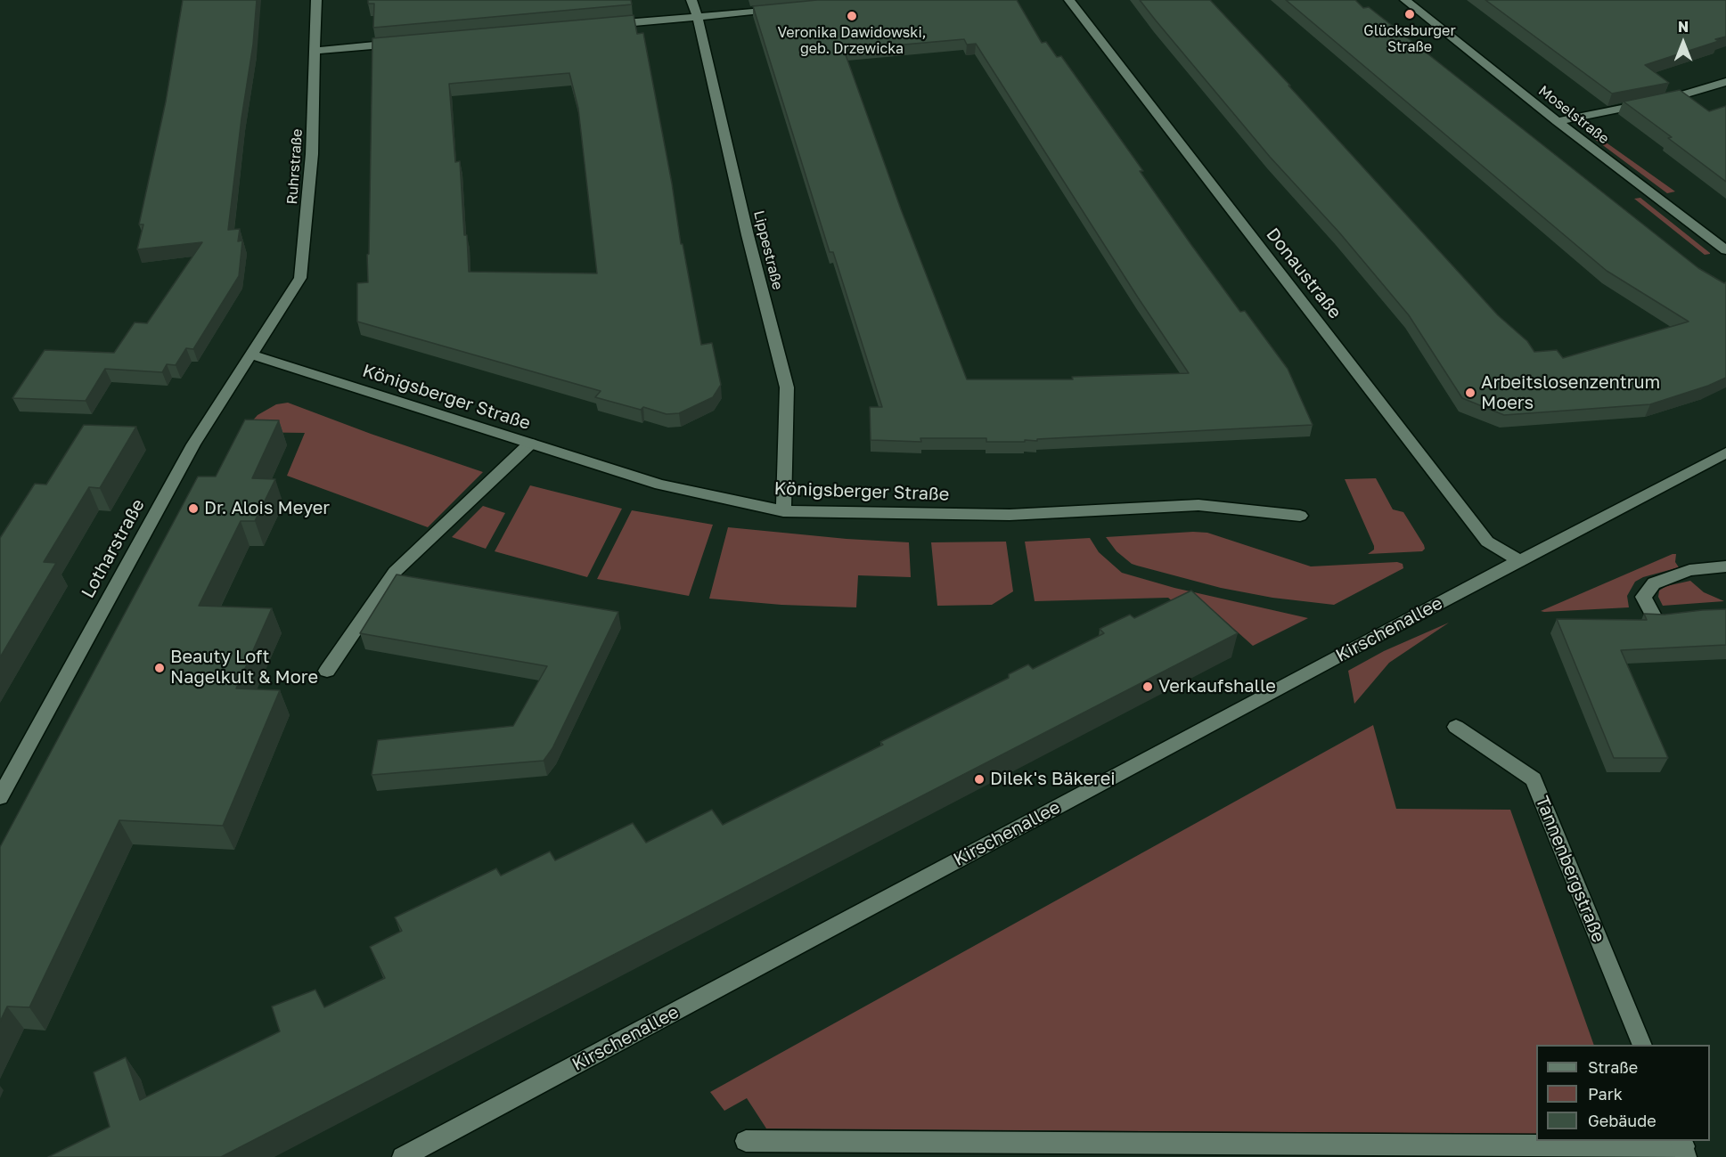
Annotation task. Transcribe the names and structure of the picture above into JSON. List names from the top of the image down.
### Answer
{
  "streets": {
    "street": [
      "Moselstraße",
      "Ruhrstraße",
      "Lippestraße",
      "Donaustraße",
      "Königsberger Straße",
      "Lotharstraße",
      "Kirschenallee",
      "Tannenbergstraße"
    ]
  },
  "crossings": [
    ["Ruhrstraße", "Lotharstraße"],
    ["Lippestraße", "Königsberger Straße"],
    ["Donaustraße", "Kirschenallee"],
    ["Königsberger Straße", "Lotharstraße"]
  ],
  "places": [
    "Glücksburger Straße",
    "Veronika Dawidowski, geb. Drzewicka",
    "Arbeitslosenzentrum Moers",
    "Dr. Alois Meyer",
    "Beauty Loft Nagelkult & More",
    "Verkaufshalle",
    "Dilek's Bäkerei"
  ],
  "legend": ["Straße", "Park", "Gebäude"],
  "north": "top"
}
